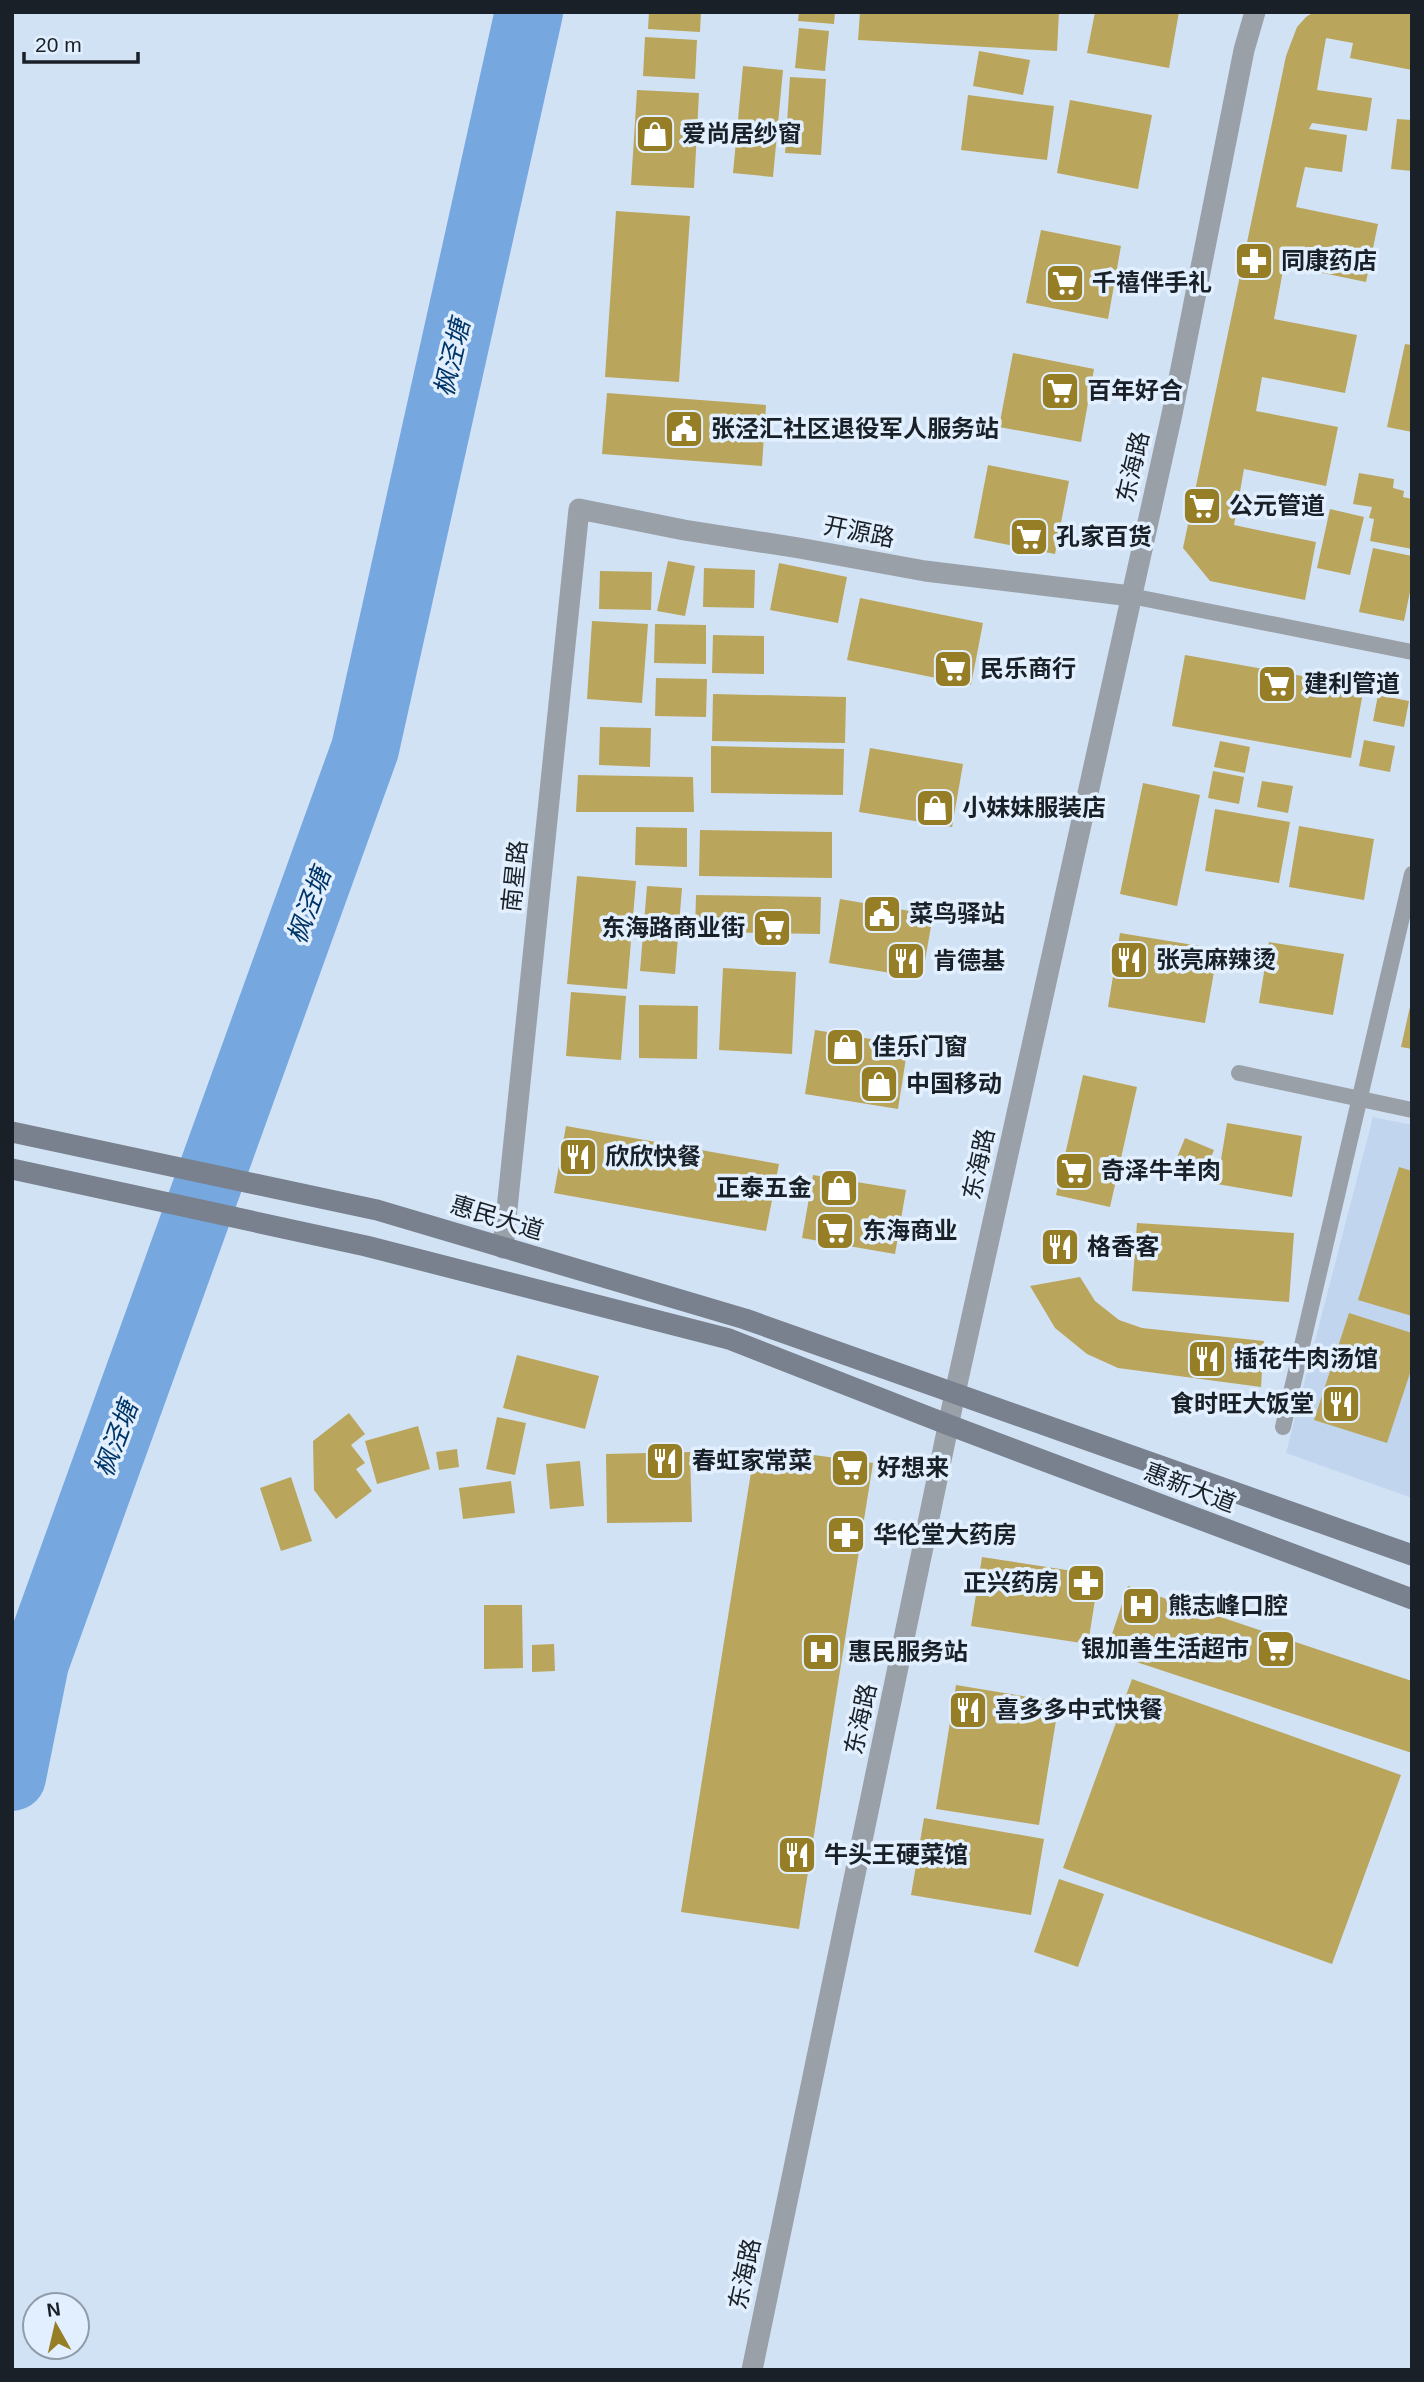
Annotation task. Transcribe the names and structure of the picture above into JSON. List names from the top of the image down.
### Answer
{
  "streets": {
    "main road": ["惠民大道", "惠新大道"],
    "street": ["东海路", "开源路", "南星路"]
  },
  "crossings": [
    ["东海路", "开源路"],
    ["东海路", "惠民大道"],
    ["东海路", "惠新大道"],
    ["开源路", "南星路"],
    ["南星路", "惠民大道"],
    ["惠民大道", "惠新大道"]
  ],
  "water": ["枫泾塘"],
  "places": {
    "shop": [
      "爱尚居纱窗",
      "小妹妹服装店",
      "佳乐门窗",
      "中国移动",
      "正泰五金"
    ],
    "pharmacy": ["同康药店", "华伦堂大药房", "正兴药房"],
    "supermarket": [
      "千禧伴手礼",
      "百年好合",
      "公元管道",
      "孔家百货",
      "民乐商行",
      "建利管道",
      "东海路商业街",
      "奇泽牛羊肉",
      "东海商业",
      "好想来",
      "银加善生活超市"
    ],
    "public building": ["张泾汇社区退役军人服务站", "菜鸟驿站"],
    "restaurant": [
      "张亮麻辣烫",
      "肯德基",
      "欣欣快餐",
      "格香客",
      "插花牛肉汤馆",
      "食时旺大饭堂",
      "春虹家常菜",
      "喜多多中式快餐",
      "牛头王硬菜馆"
    ],
    "hospital": ["熊志峰口腔", "惠民服务站"]
  },
  "scale_bar": "20 m",
  "north": "top"
}
